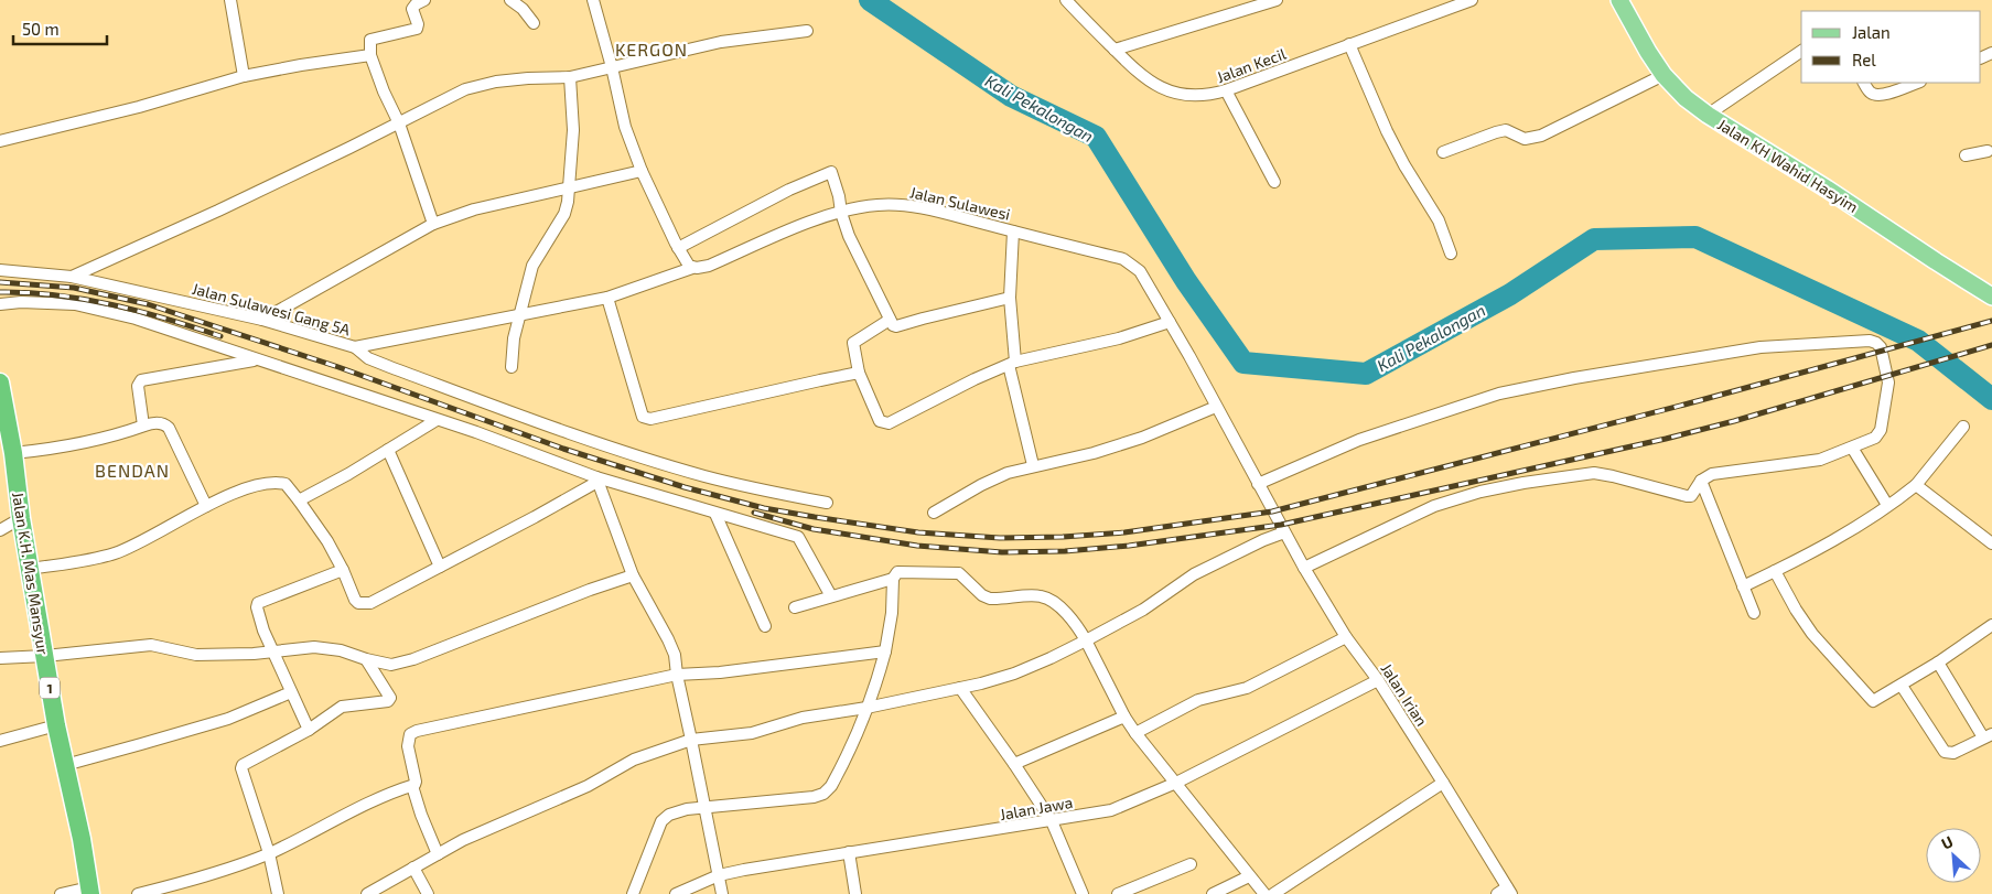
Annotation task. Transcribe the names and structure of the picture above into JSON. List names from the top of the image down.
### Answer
{
  "streets": {
    "highway": ["Jalan K.H. Mas Mansyur", "1"],
    "main road": ["Jalan KH Wahid Hasyim"],
    "street": [
      "Jalan Kecil",
      "Jalan Sulawesi",
      "Jalan Sulawesi Gang 5A",
      "Jalan Irian",
      "Jalan Jawa"
    ]
  },
  "crossings": [
    ["Jalan Sulawesi", "Jalan Sulawesi Gang 5A"],
    ["Jalan Sulawesi", "Jalan Irian"],
    ["Jalan Irian", "Jalan Jawa"]
  ],
  "districts": ["KERGON", "BENDAN"],
  "water": ["Kali Pekalongan"],
  "legend": ["Jalan", "Rel"],
  "scale_bar": "50 m",
  "north": "top left"
}
